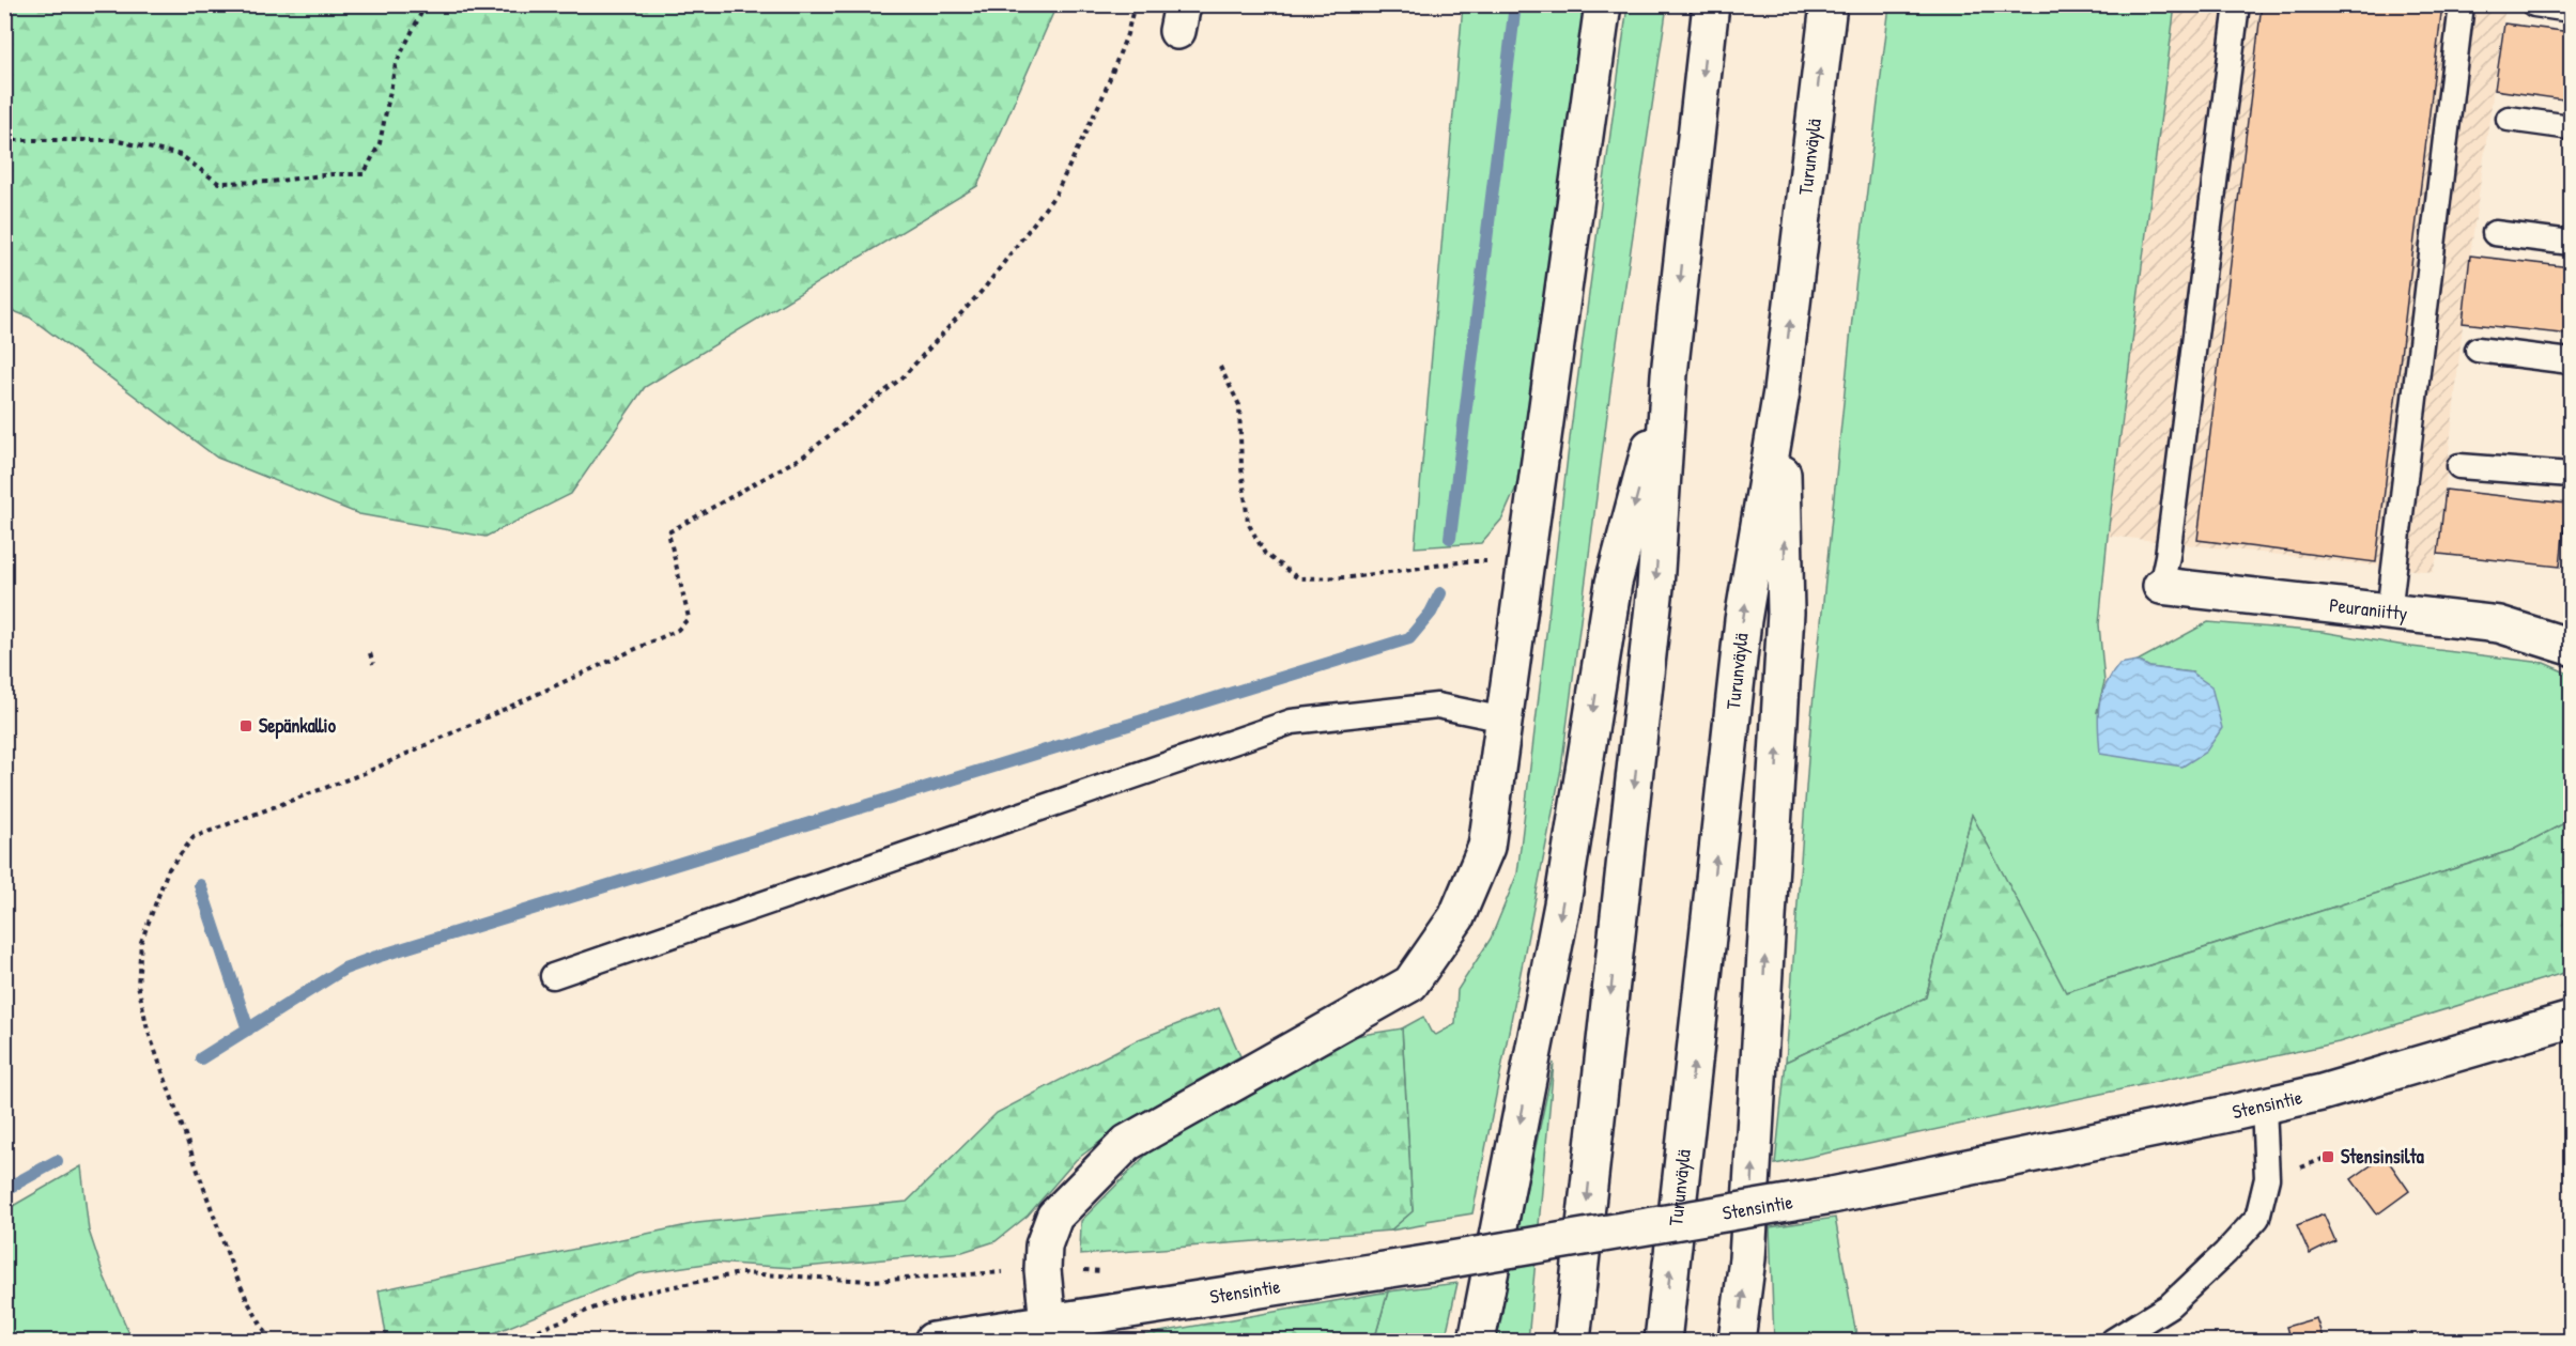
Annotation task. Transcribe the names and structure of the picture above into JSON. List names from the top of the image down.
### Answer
{
  "streets": {
    "main road": ["Turunväylä", "Peuraniitty", "Stensintie"]
  },
  "places": {
    "transit": ["Sepänkallio", "Stensinsilta"]
  }
}
